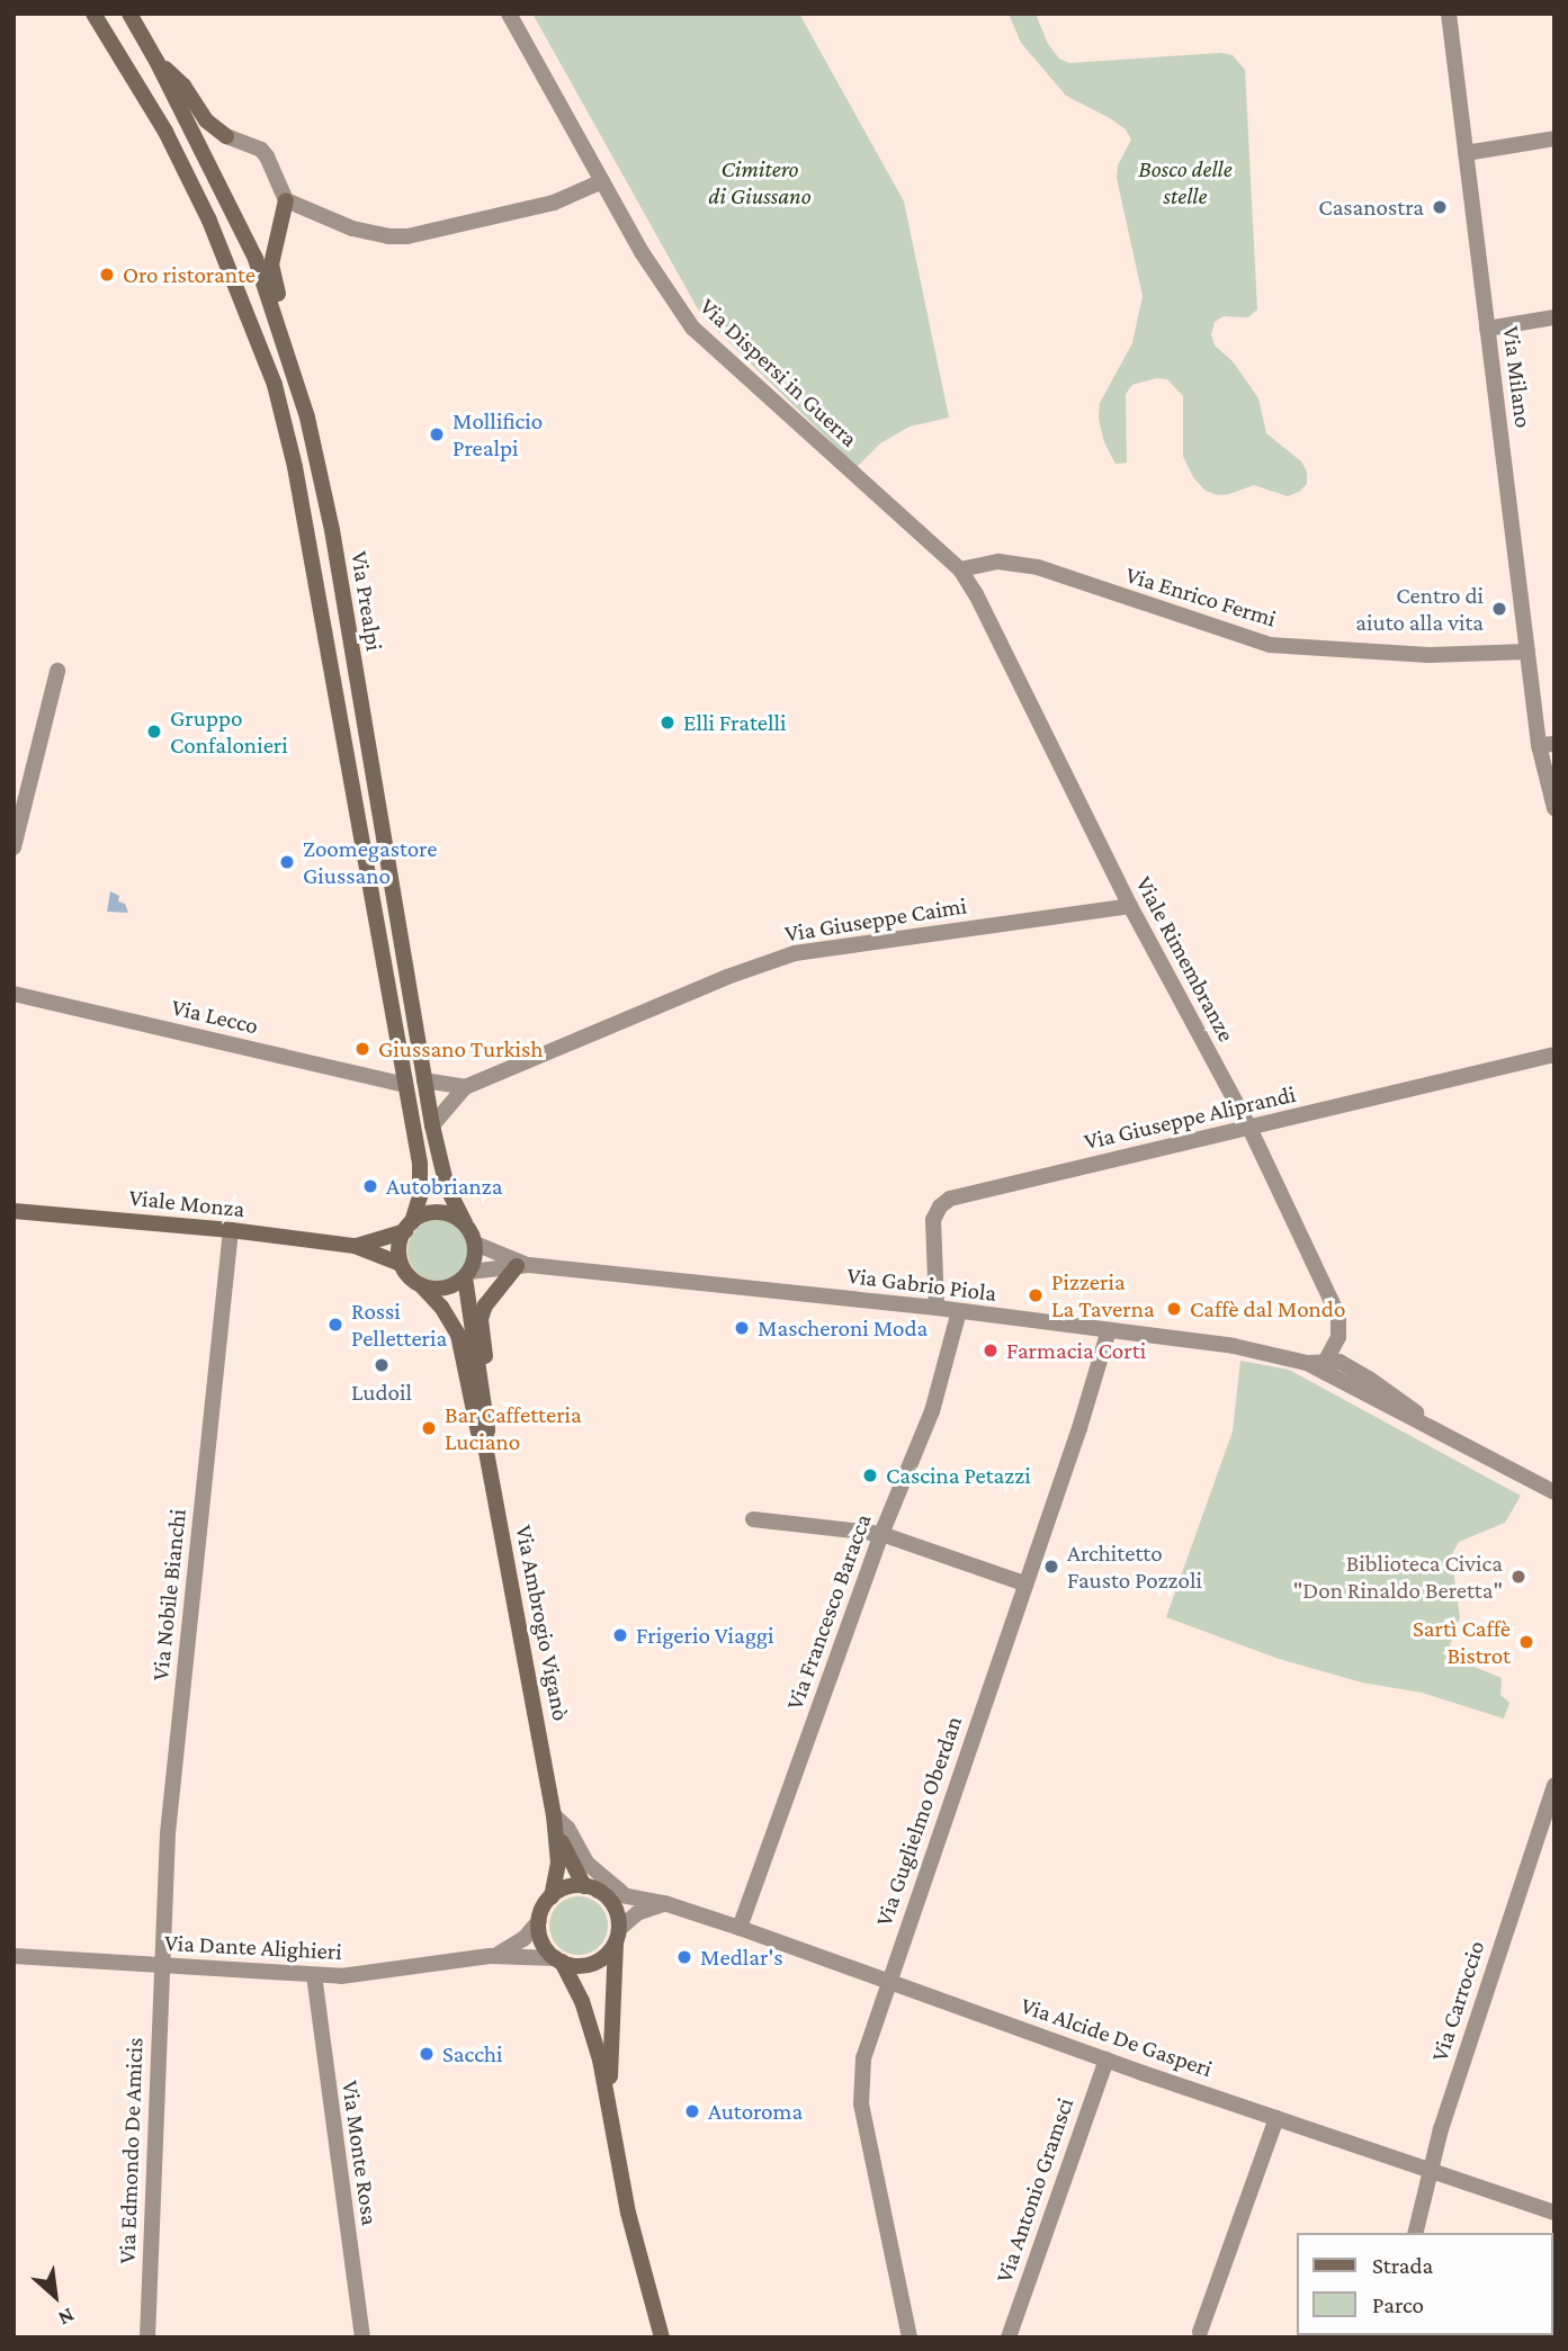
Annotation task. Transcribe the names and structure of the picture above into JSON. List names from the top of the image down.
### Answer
{
  "streets": {
    "main road": ["Via Prealpi", "Viale Monza", "Via Ambrogio Viganò"],
    "street": [
      "Via Dispersi in Guerra",
      "Via Milano",
      "Via Enrico Fermi",
      "Via Giuseppe Caimi",
      "Viale Rimembranze",
      "Via Lecco",
      "Via Giuseppe Aliprandi",
      "Via Gabrio Piola",
      "Via Nobile Bianchi",
      "Via Francesco Baracca",
      "Via Guglielmo Oberdan",
      "Via Dante Alighieri",
      "Via Carroccio",
      "Via Alcide De Gasperi",
      "Via Edmondo De Amicis",
      "Via Monte Rosa",
      "Via Antonio Gramsci"
    ]
  },
  "crossings": [
    ["Via Dispersi in Guerra", "Via Enrico Fermi"],
    ["Via Dispersi in Guerra", "Viale Rimembranze"],
    ["Via Milano", "Via Enrico Fermi"],
    ["Via Enrico Fermi", "Viale Rimembranze"],
    ["Via Prealpi", "Via Lecco"],
    ["Via Prealpi", "Viale Monza"],
    ["Via Prealpi", "Via Gabrio Piola"],
    ["Via Prealpi", "Via Ambrogio Viganò"],
    ["Via Giuseppe Caimi", "Viale Rimembranze"],
    ["Viale Rimembranze", "Via Giuseppe Aliprandi"],
    ["Viale Rimembranze", "Via Gabrio Piola"],
    ["Via Giuseppe Aliprandi", "Via Gabrio Piola"],
    ["Viale Monza", "Via Gabrio Piola"],
    ["Viale Monza", "Via Nobile Bianchi"],
    ["Viale Monza", "Via Ambrogio Viganò"],
    ["Via Gabrio Piola", "Via Francesco Baracca"],
    ["Via Gabrio Piola", "Via Ambrogio Viganò"],
    ["Via Gabrio Piola", "Via Guglielmo Oberdan"],
    ["Via Nobile Bianchi", "Via Dante Alighieri"],
    ["Via Nobile Bianchi", "Via Edmondo De Amicis"],
    ["Via Francesco Baracca", "Via Alcide De Gasperi"],
    ["Via Ambrogio Viganò", "Via Dante Alighieri"],
    ["Via Ambrogio Viganò", "Via Alcide De Gasperi"],
    ["Via Guglielmo Oberdan", "Via Alcide De Gasperi"],
    ["Via Dante Alighieri", "Via Alcide De Gasperi"],
    ["Via Dante Alighieri", "Via Edmondo De Amicis"],
    ["Via Dante Alighieri", "Via Monte Rosa"],
    ["Via Carroccio", "Via Alcide De Gasperi"],
    ["Via Alcide De Gasperi", "Via Antonio Gramsci"]
  ],
  "parks": ["Cimitero di Giussano", "Bosco delle stelle"],
  "places": [
    "Casanostra",
    "Oro ristorante",
    "Mollificio Prealpi",
    "Centro di aiuto alla vita",
    "Elli Fratelli",
    "Gruppo Confalonieri",
    "Zoomegastore Giussano",
    "Giussano Turkish",
    "Autobrianza",
    "Pizzeria La Taverna",
    "Caffè dal Mondo",
    "Rossi Pelletteria",
    "Mascheroni Moda",
    "Farmacia Corti",
    "Ludoil",
    "Bar Caffetteria Luciano",
    "Cascina Petazzi",
    "Architetto Fausto Pozzoli",
    "Biblioteca Civica \"Don Rinaldo Beretta\"",
    "Frigerio Viaggi",
    "Sartì Caffè Bistrot",
    "Medlar's",
    "Sacchi",
    "Autoroma"
  ],
  "legend": ["Strada", "Parco"],
  "north": "bottom right"
}
